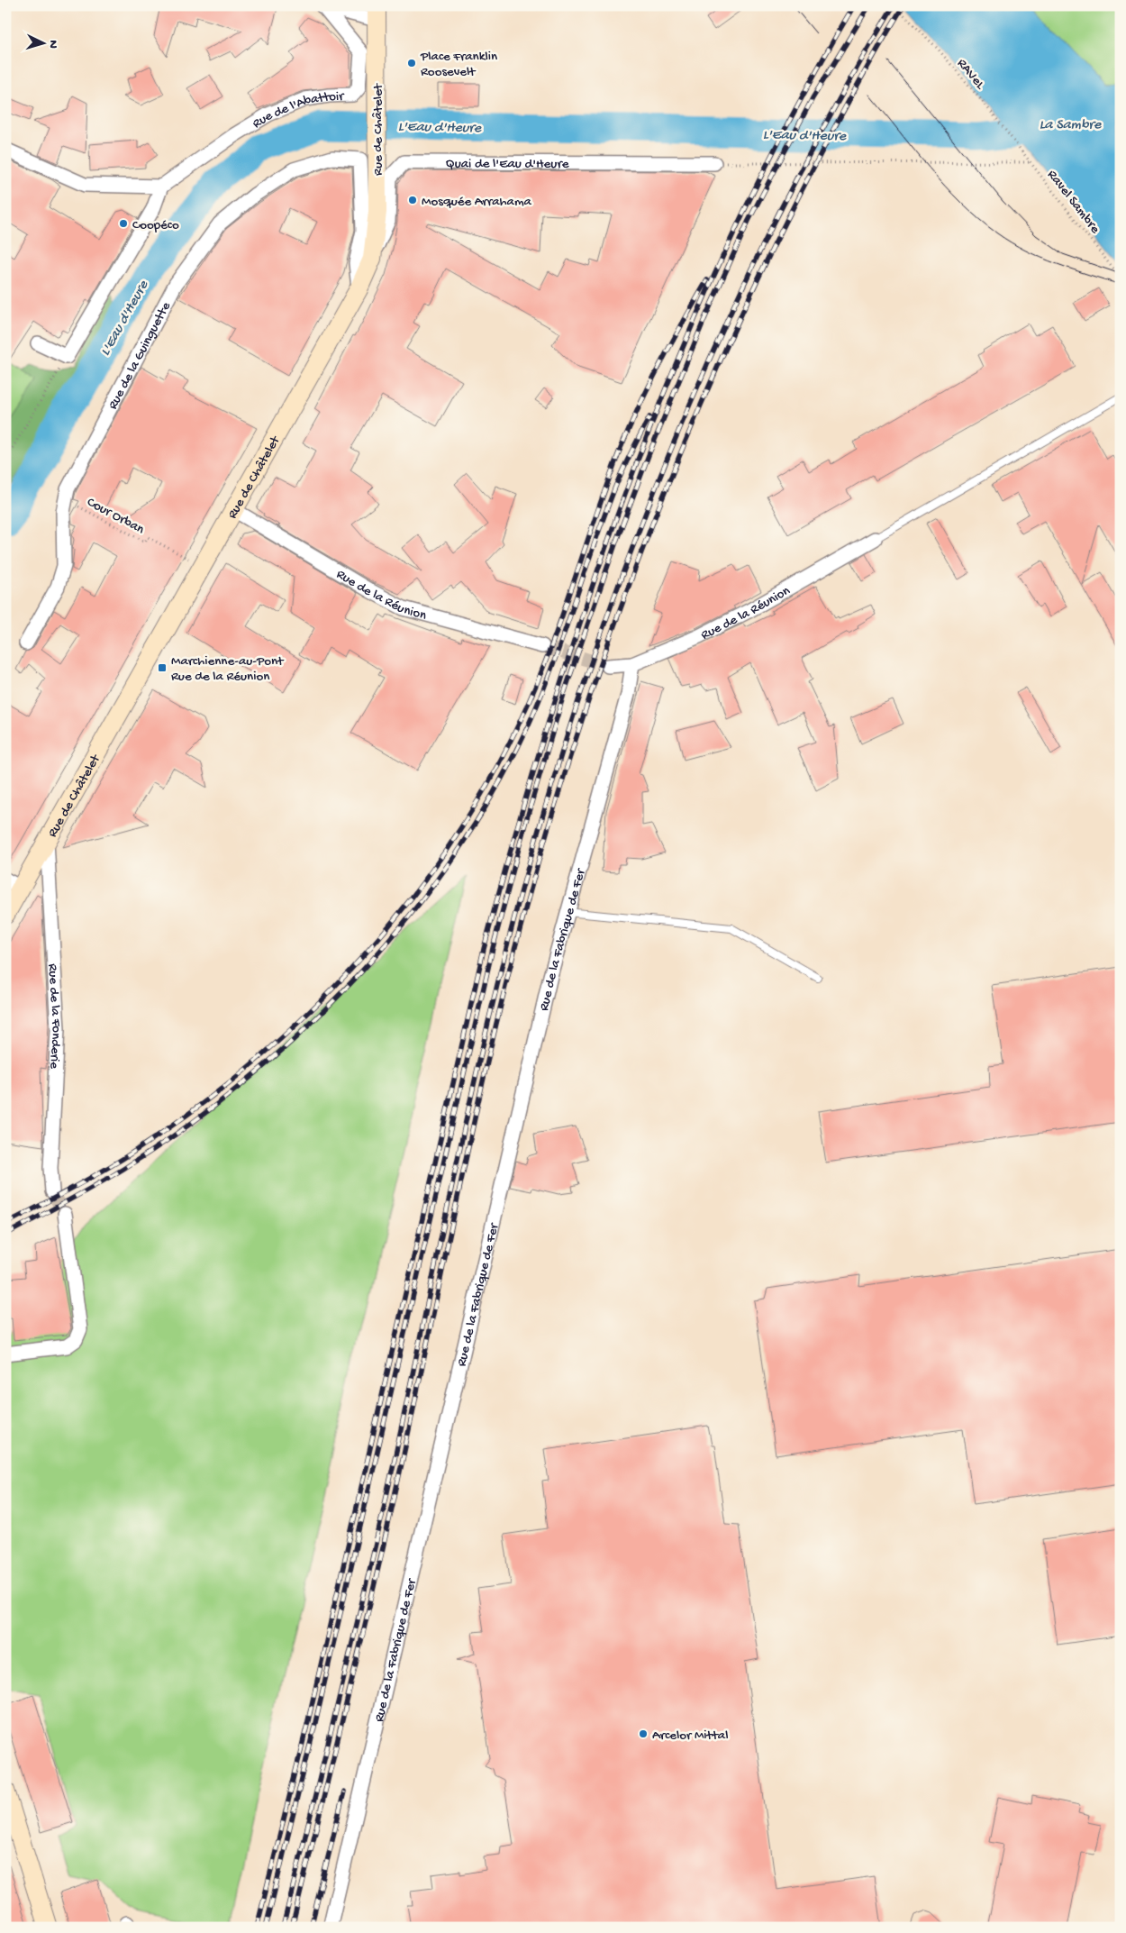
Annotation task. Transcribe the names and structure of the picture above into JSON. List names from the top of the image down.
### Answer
{
  "streets": {
    "main road": ["Rue de Châtelet"],
    "street": [
      "Rue de l'Abattoir",
      "Quai de l'Eau d'Heure",
      "Rue de la Guinguette",
      "Rue de la Réunion",
      "Rue de la Fabrique de Fer",
      "Rue de la Fonderie"
    ],
    "path": ["RAVeL", "Ravel Sambre", "Cour Orban"]
  },
  "crossings": [
    ["RAVeL", "Ravel Sambre"],
    ["Rue de Châtelet", "Quai de l'Eau d'Heure"],
    ["Rue de Châtelet", "Rue de la Guinguette"],
    ["Rue de Châtelet", "Cour Orban"],
    ["Rue de Châtelet", "Rue de la Réunion"],
    ["Rue de Châtelet", "Rue de la Fonderie"],
    ["Rue de la Guinguette", "Cour Orban"],
    ["Rue de la Réunion", "Rue de la Fabrique de Fer"]
  ],
  "water": ["La Sambre", "L'Eau d'Heure"],
  "places": {
    "other": [
      "Place Franklin Roosevelt",
      "Mosquée Arrahama",
      "Coopéco",
      "Arcelor Mittal"
    ],
    "transit": ["Marchienne-au-Pont Rue de la Réunion"]
  },
  "north": "right"
}
